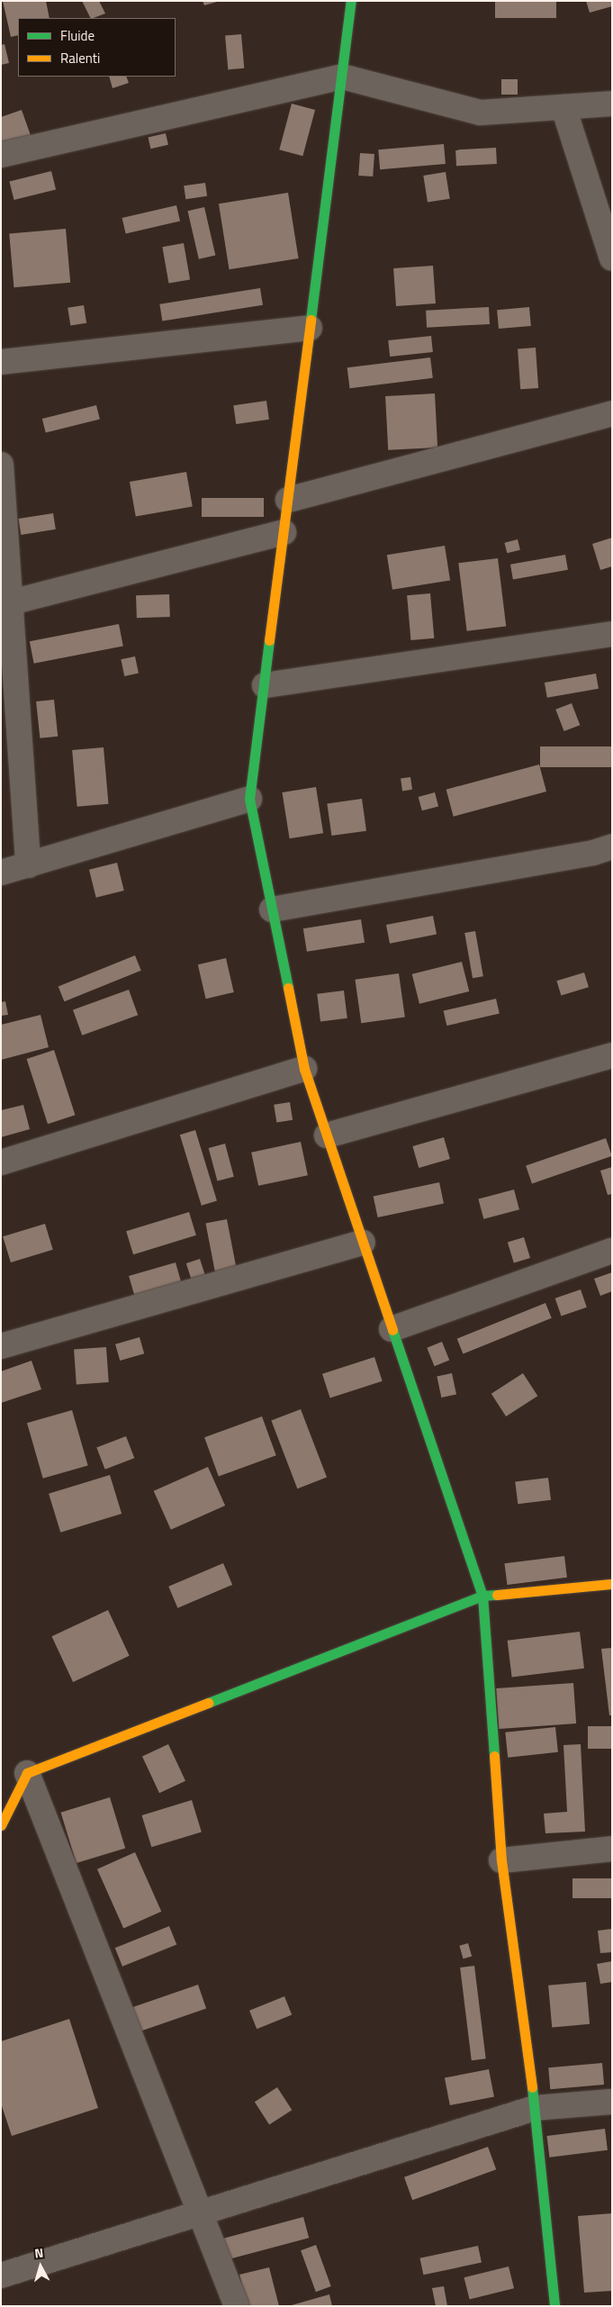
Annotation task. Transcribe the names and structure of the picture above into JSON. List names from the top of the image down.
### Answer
{
  "legend": ["Fluide", "Ralenti"],
  "north": "top"
}
